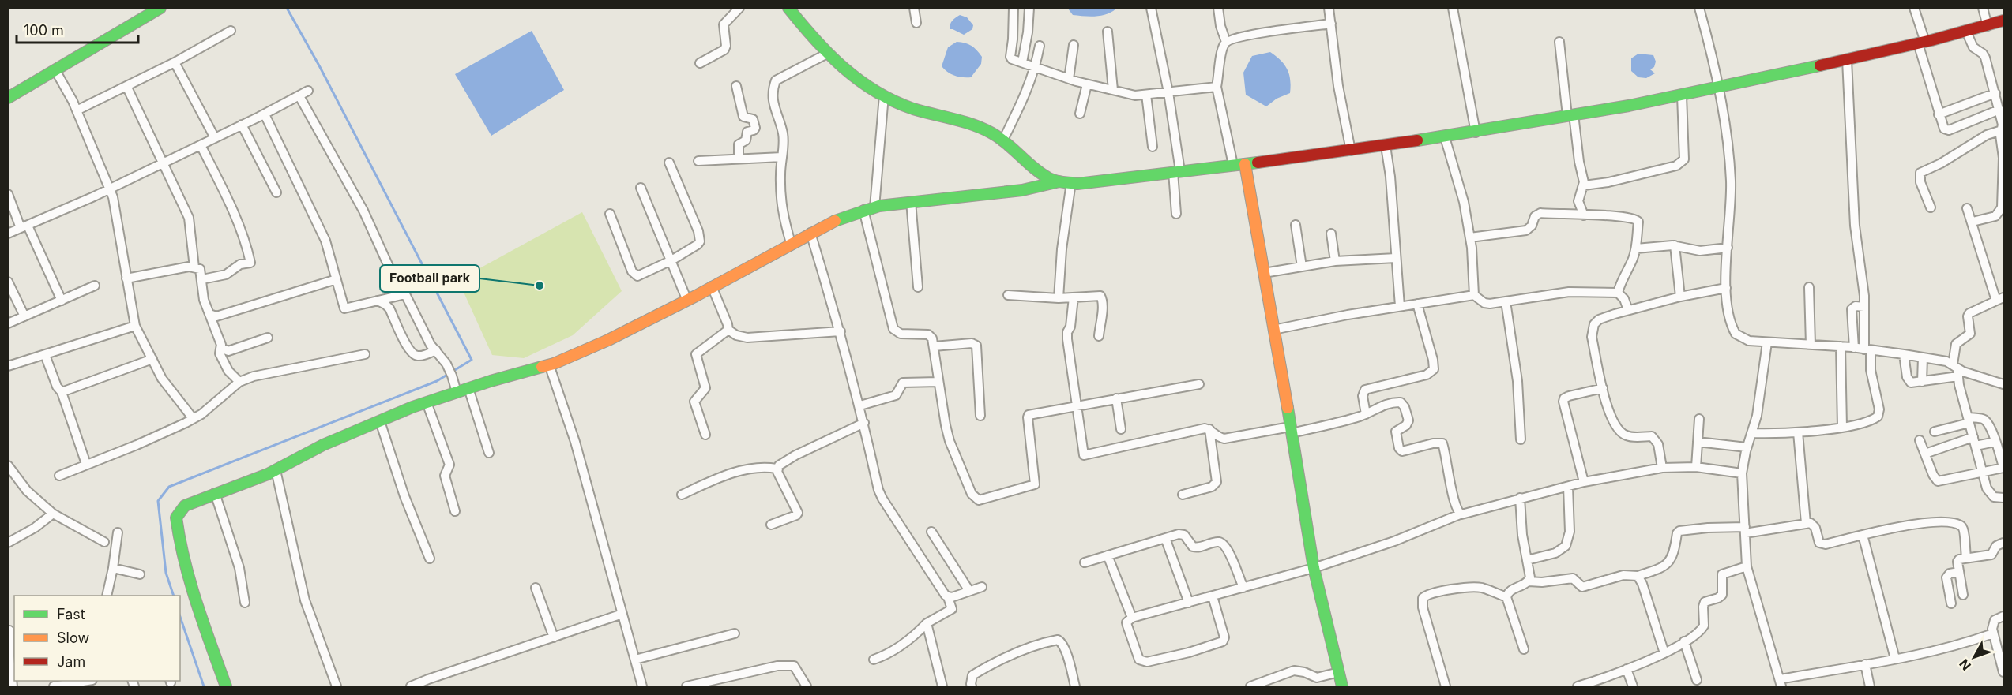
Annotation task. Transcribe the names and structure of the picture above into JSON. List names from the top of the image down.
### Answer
{
  "places": ["Football park"],
  "legend": ["Fast", "Slow", "Jam"],
  "scale_bar": "100 m",
  "north": "bottom left"
}
